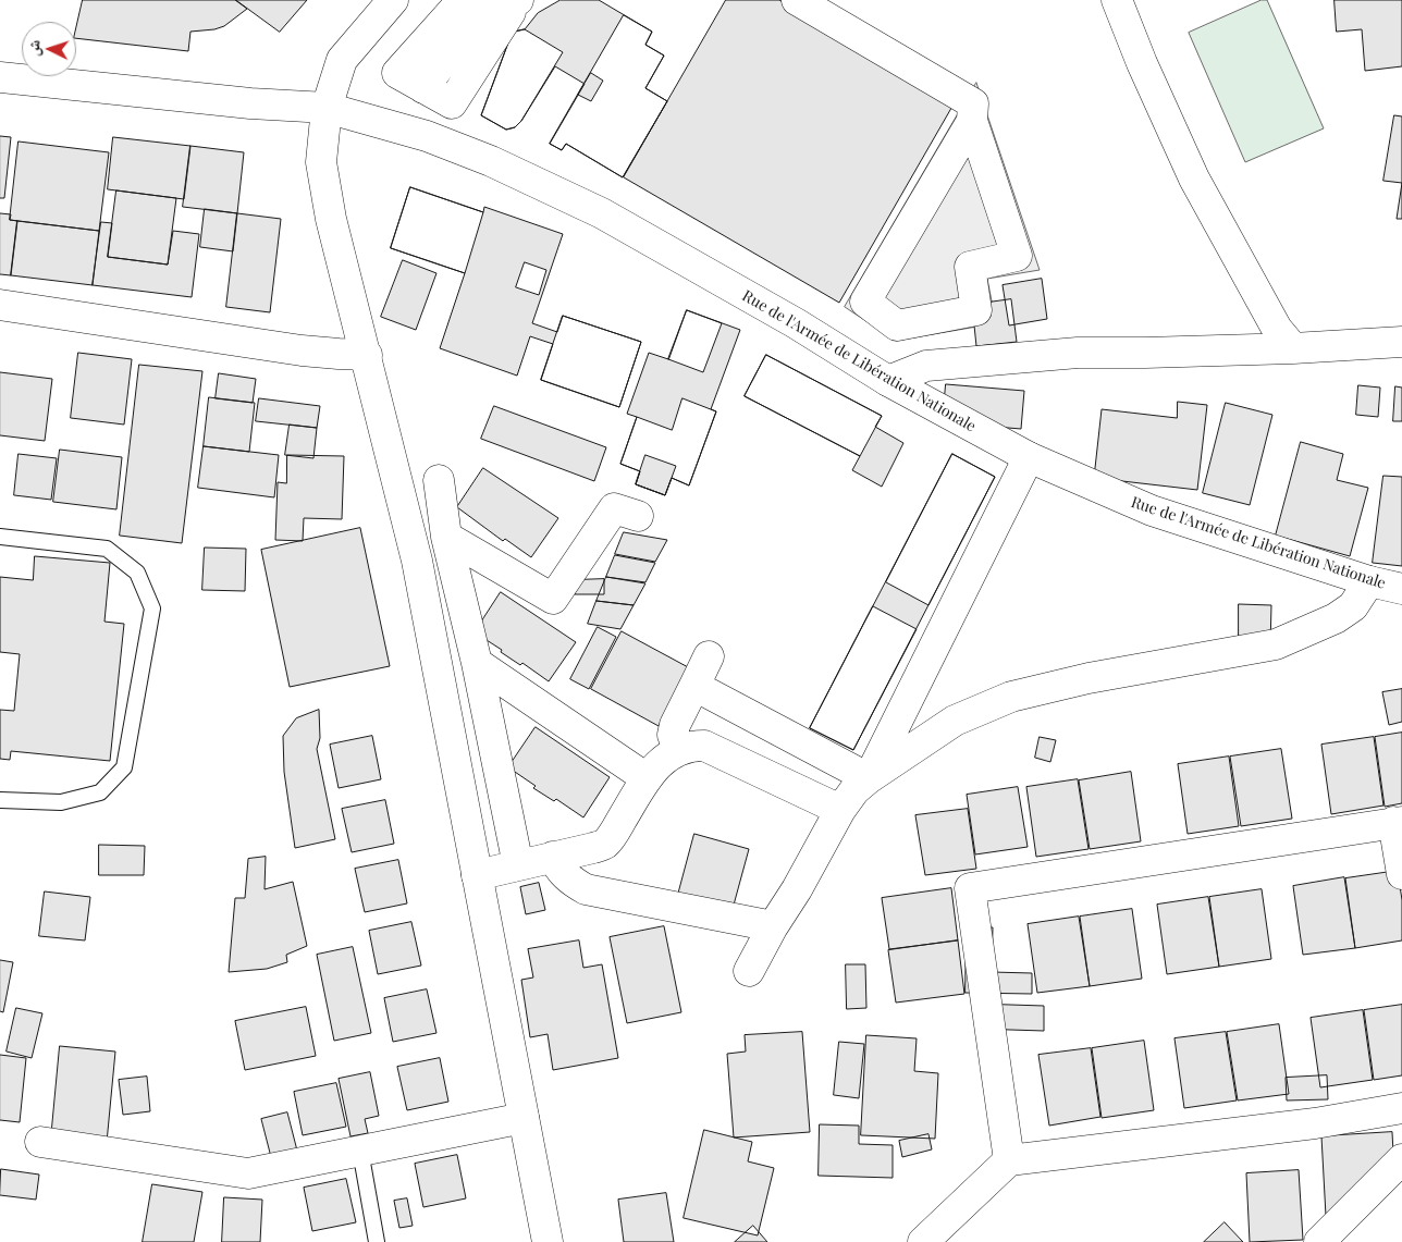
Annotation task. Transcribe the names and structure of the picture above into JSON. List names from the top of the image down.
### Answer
{
  "streets": {
    "street": ["Rue de l'Armée de Libération Nationale"]
  },
  "north": "left"
}
